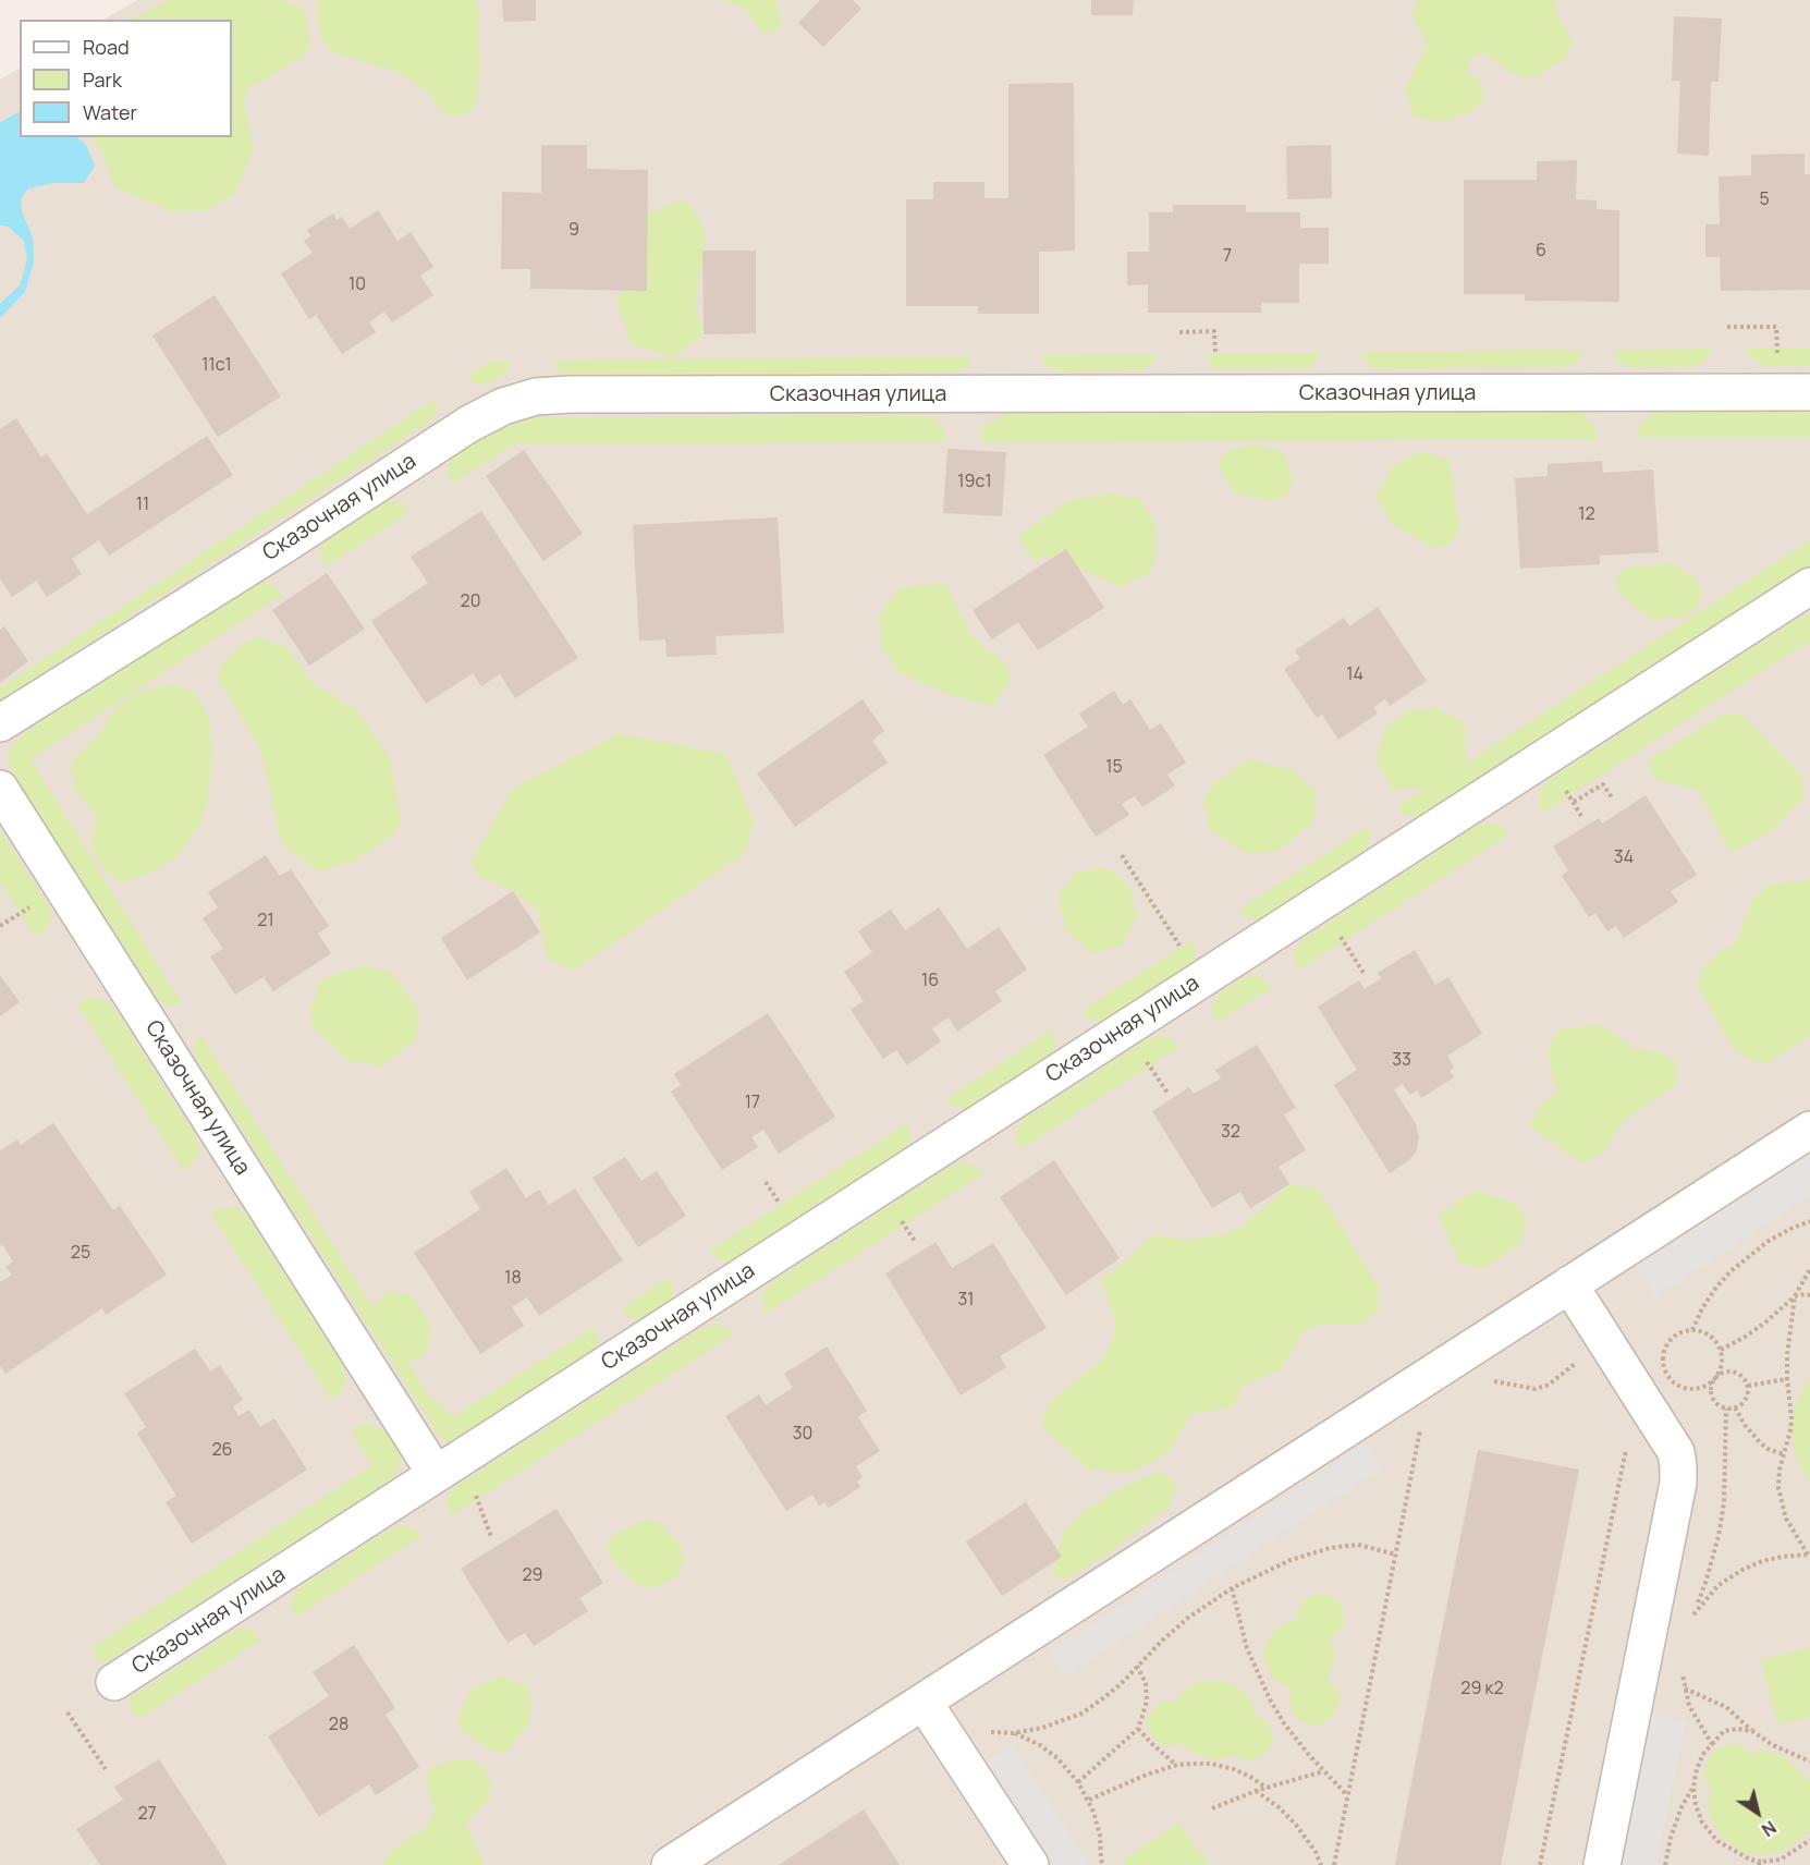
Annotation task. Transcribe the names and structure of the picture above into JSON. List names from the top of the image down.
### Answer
{
  "streets": {
    "street": ["Сказочная улица"]
  },
  "house_numbers": [
    "5",
    "9",
    "6",
    "7",
    "10",
    "11с1",
    "19с1",
    "11",
    "12",
    "20",
    "14",
    "15",
    "34",
    "21",
    "16",
    "33",
    "17",
    "32",
    "25",
    "18",
    "31",
    "30",
    "26",
    "29",
    "29 к2",
    "28",
    "27"
  ],
  "legend": ["Road", "Park", "Water"],
  "north": "bottom right"
}
